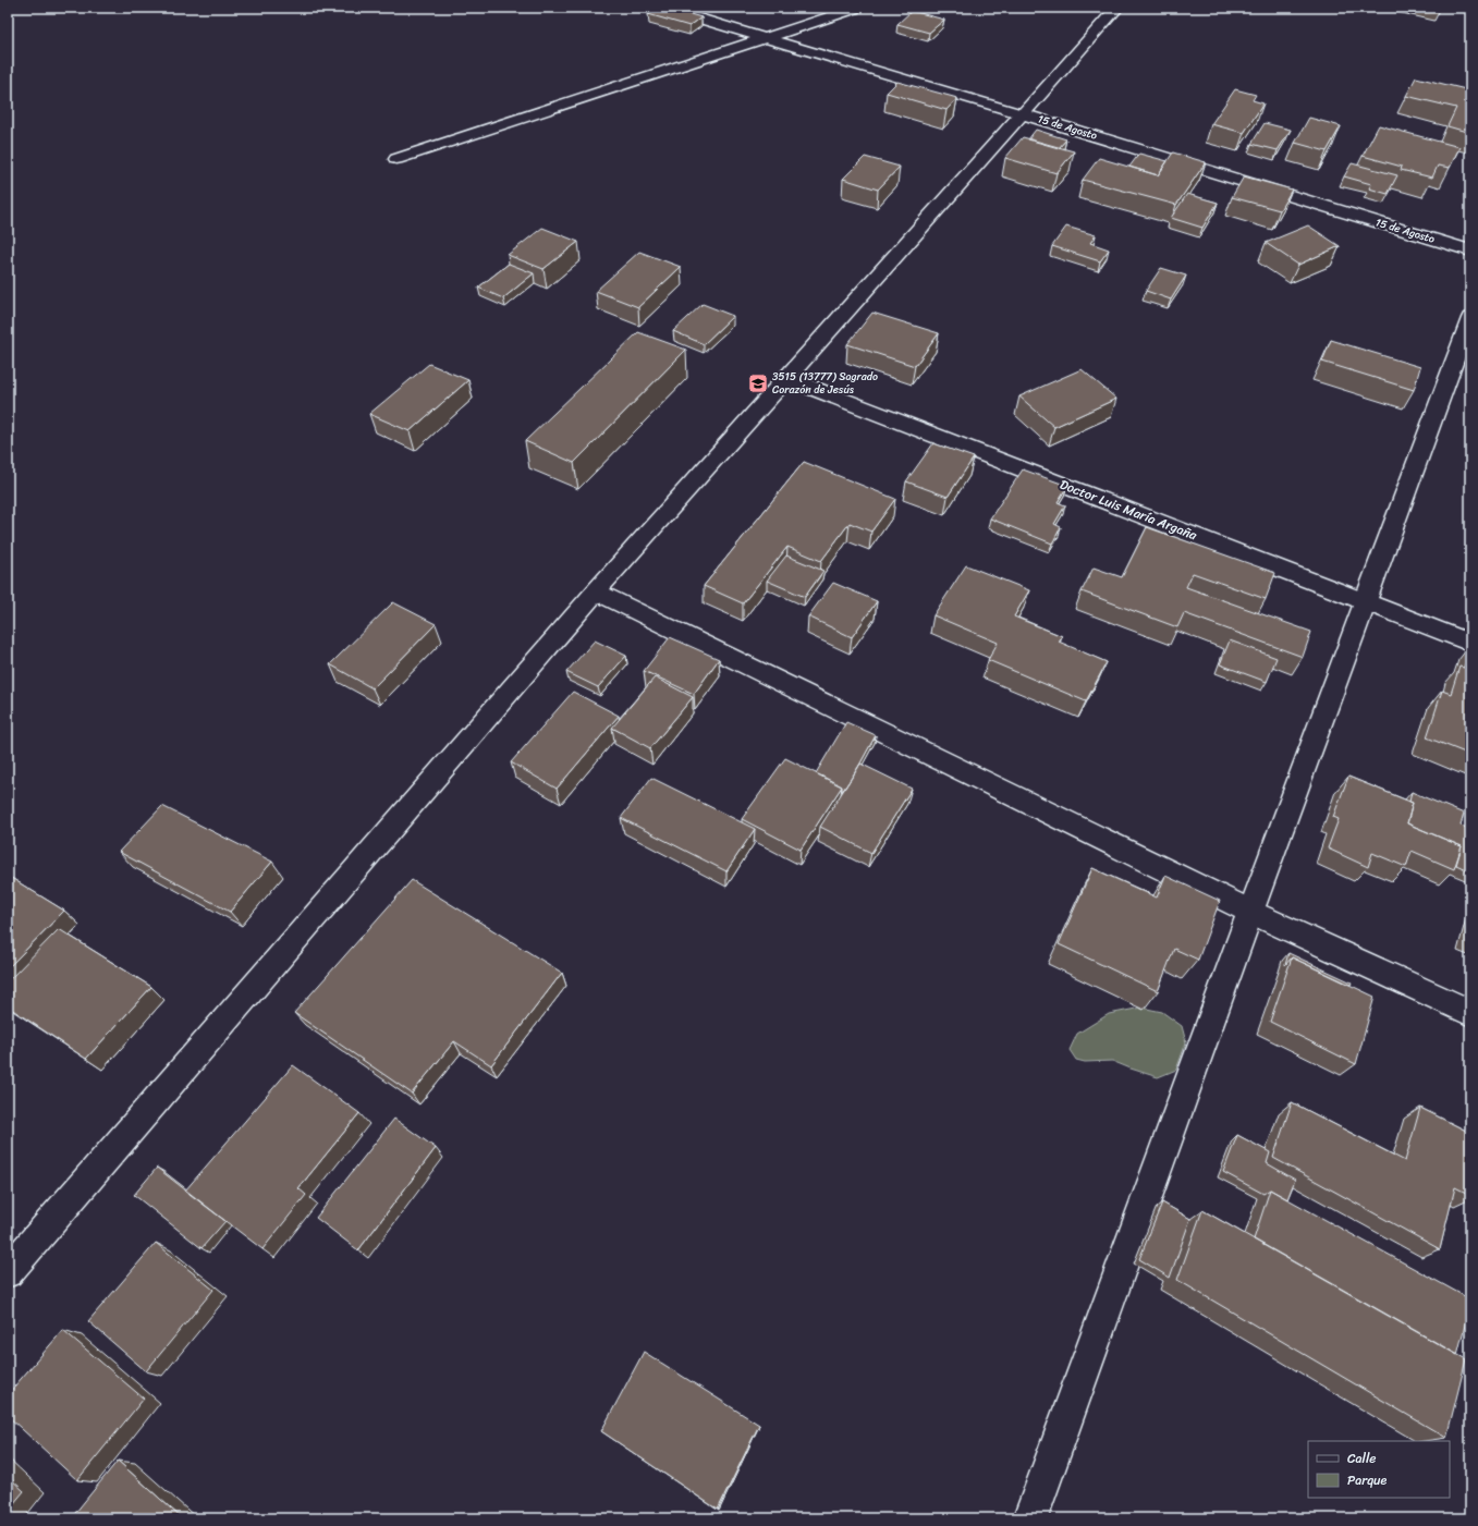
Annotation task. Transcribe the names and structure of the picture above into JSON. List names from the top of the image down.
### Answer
{
  "streets": {
    "street": ["15 de Agosto", "Doctor Luis María Argaña"]
  },
  "places": {
    "school or university": ["3515 (13777) Sagrado Corazón de Jesús"]
  },
  "legend": ["Calle", "Parque"]
}
